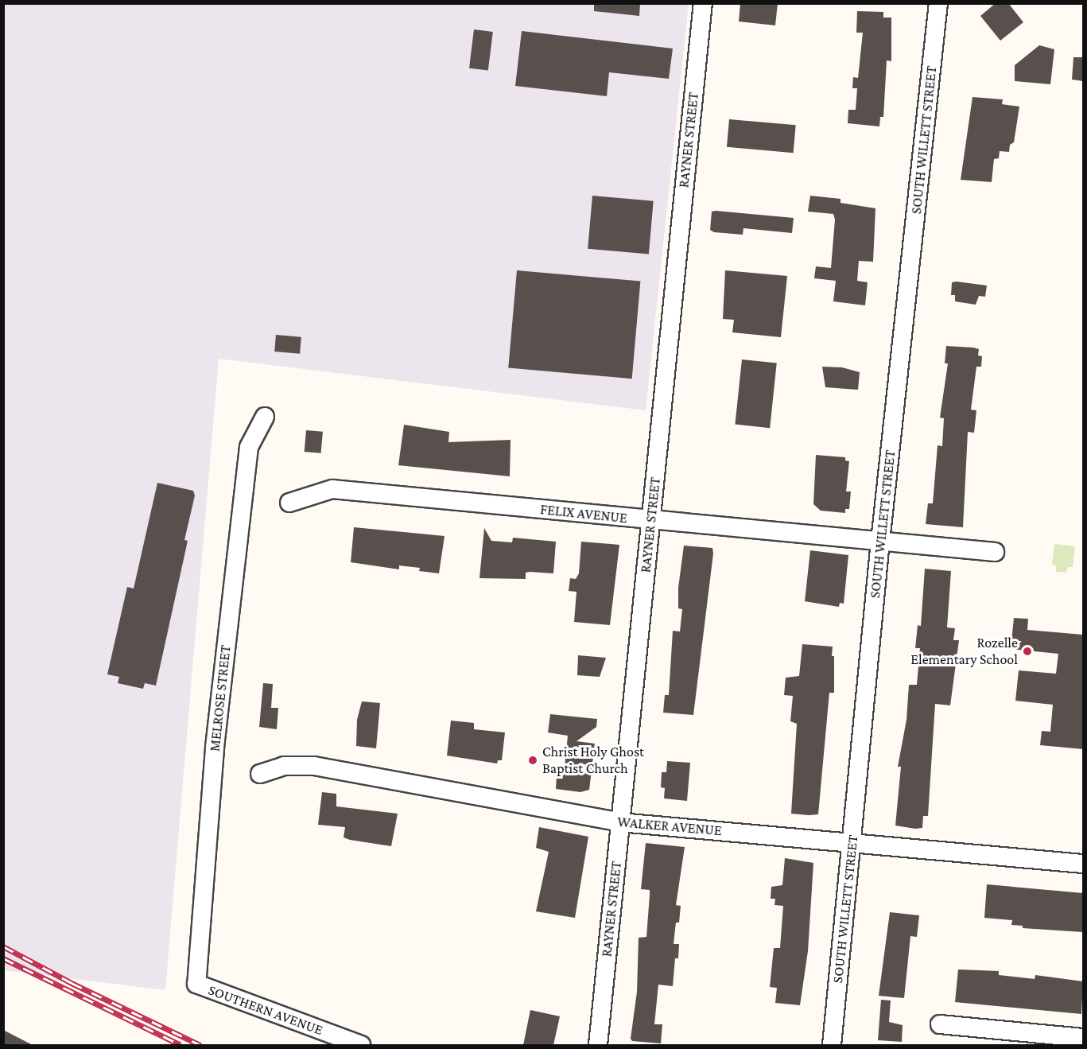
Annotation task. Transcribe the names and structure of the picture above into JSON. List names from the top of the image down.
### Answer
{
  "streets": {
    "street": [
      "RAYNER STREET",
      "SOUTH WILLETT STREET",
      "FELIX AVENUE",
      "MELROSE STREET",
      "WALKER AVENUE",
      "SOUTHERN AVENUE"
    ]
  },
  "crossings": [
    ["RAYNER STREET", "FELIX AVENUE"],
    ["RAYNER STREET", "WALKER AVENUE"],
    ["SOUTH WILLETT STREET", "FELIX AVENUE"],
    ["SOUTH WILLETT STREET", "WALKER AVENUE"],
    ["MELROSE STREET", "SOUTHERN AVENUE"]
  ],
  "places": ["Rozelle Elementary School", "Christ Holy Ghost Baptist Church"]
}
